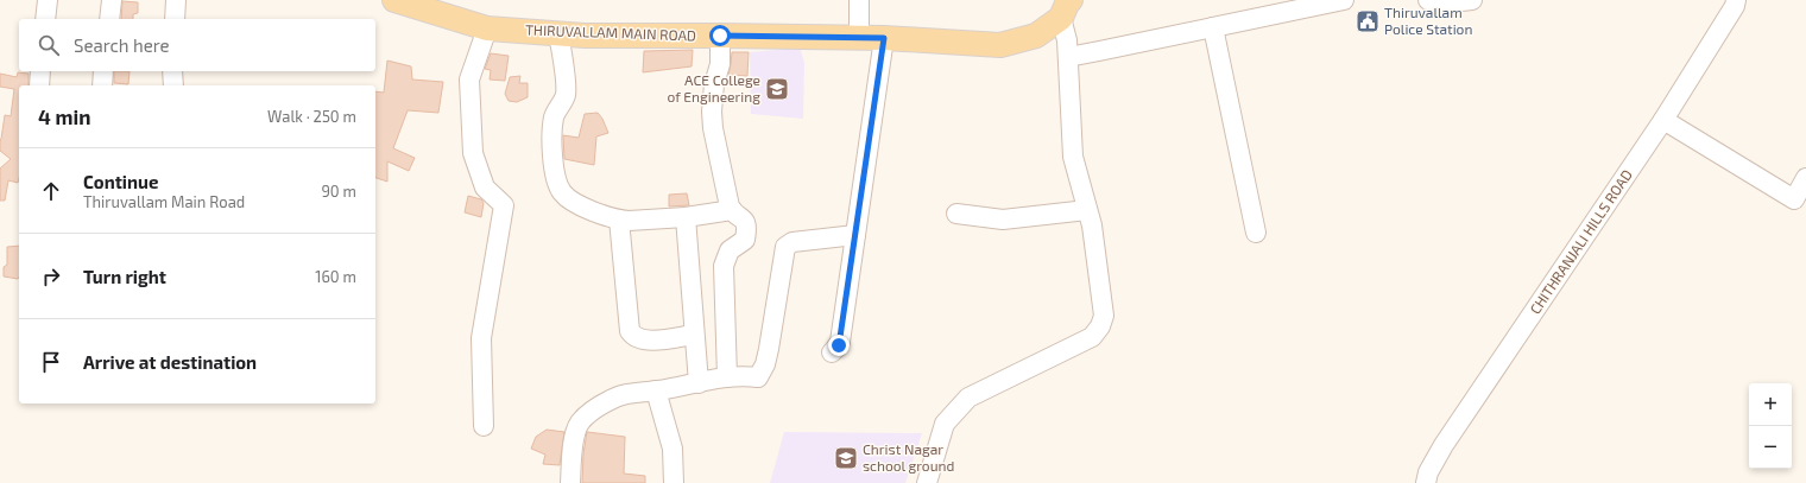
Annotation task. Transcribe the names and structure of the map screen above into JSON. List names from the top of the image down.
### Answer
{
  "streets": {
    "main road": ["THIRUVALLAM MAIN ROAD"],
    "street": ["CHITHRANJALI HILLS ROAD"]
  },
  "places": {
    "public building": ["Thiruvallam Police Station"],
    "school or university": ["ACE College of Engineering", "Christ Nagar school ground"]
  },
  "page": {
    "search": "Search here",
    "heading": ["4 min", "Walk · 250 m"],
    "list": [
      ["Continue", "Thiruvallam Main Road", "90 m"],
      ["Turn right", "160 m"],
      "Arrive at destination"
    ],
    "map_buttons": ["+", "−"]
  }
}
